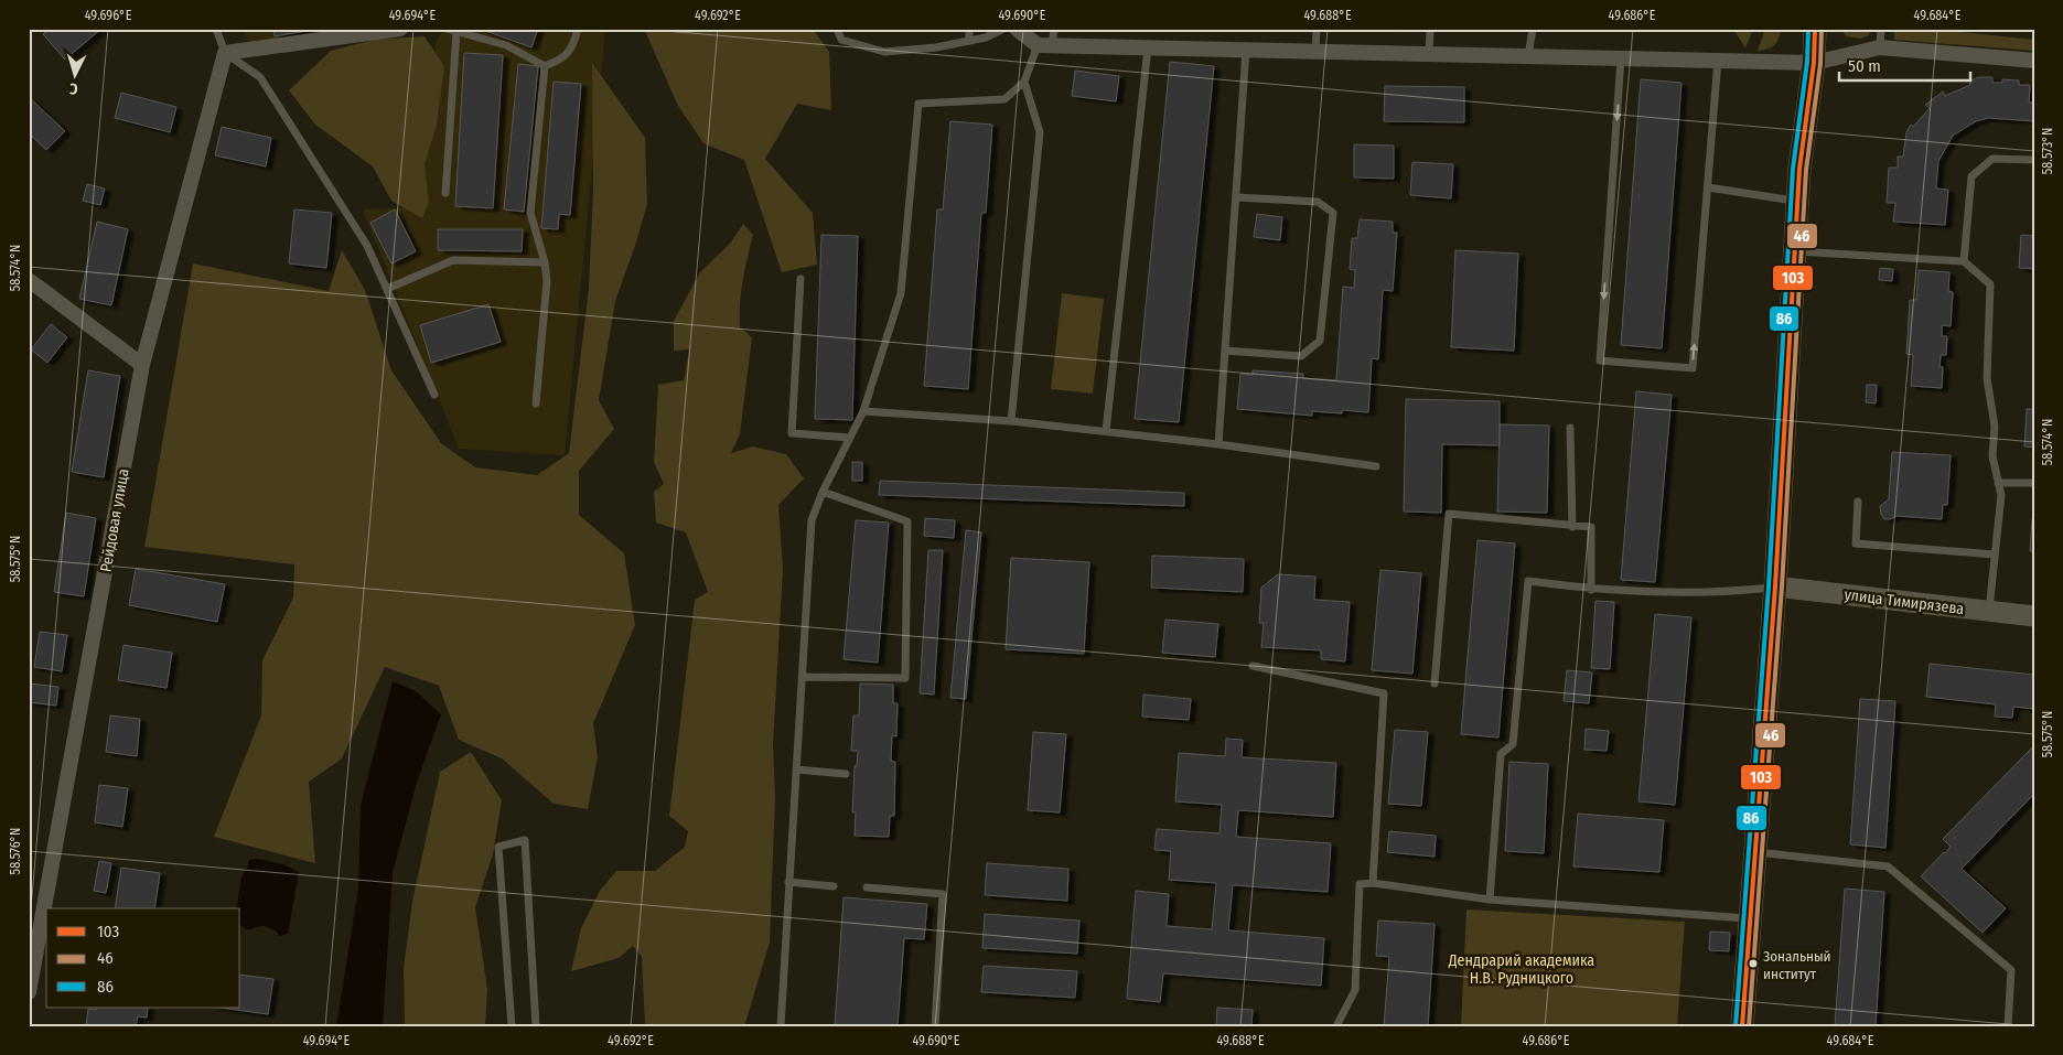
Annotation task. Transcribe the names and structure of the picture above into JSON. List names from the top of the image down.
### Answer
{
  "streets": {
    "main road": ["улица Тимирязева"],
    "street": ["Рейдовая улица"]
  },
  "parks": ["Дендрарий академика Н.В. Рудницкого"],
  "places": ["Зональный институт"],
  "lines": ["transit line 103", "transit line 46", "transit line 86"],
  "legend": ["103", "46", "86"],
  "scale_bar": "50 m",
  "north": "bottom",
  "coordinates": [
    "49.696°E",
    "49.694°E",
    "49.692°E",
    "49.690°E",
    "49.688°E",
    "49.686°E",
    "49.684°E",
    "58.573°N",
    "58.574°N",
    "58.575°N",
    "58.576°N"
  ]
}
